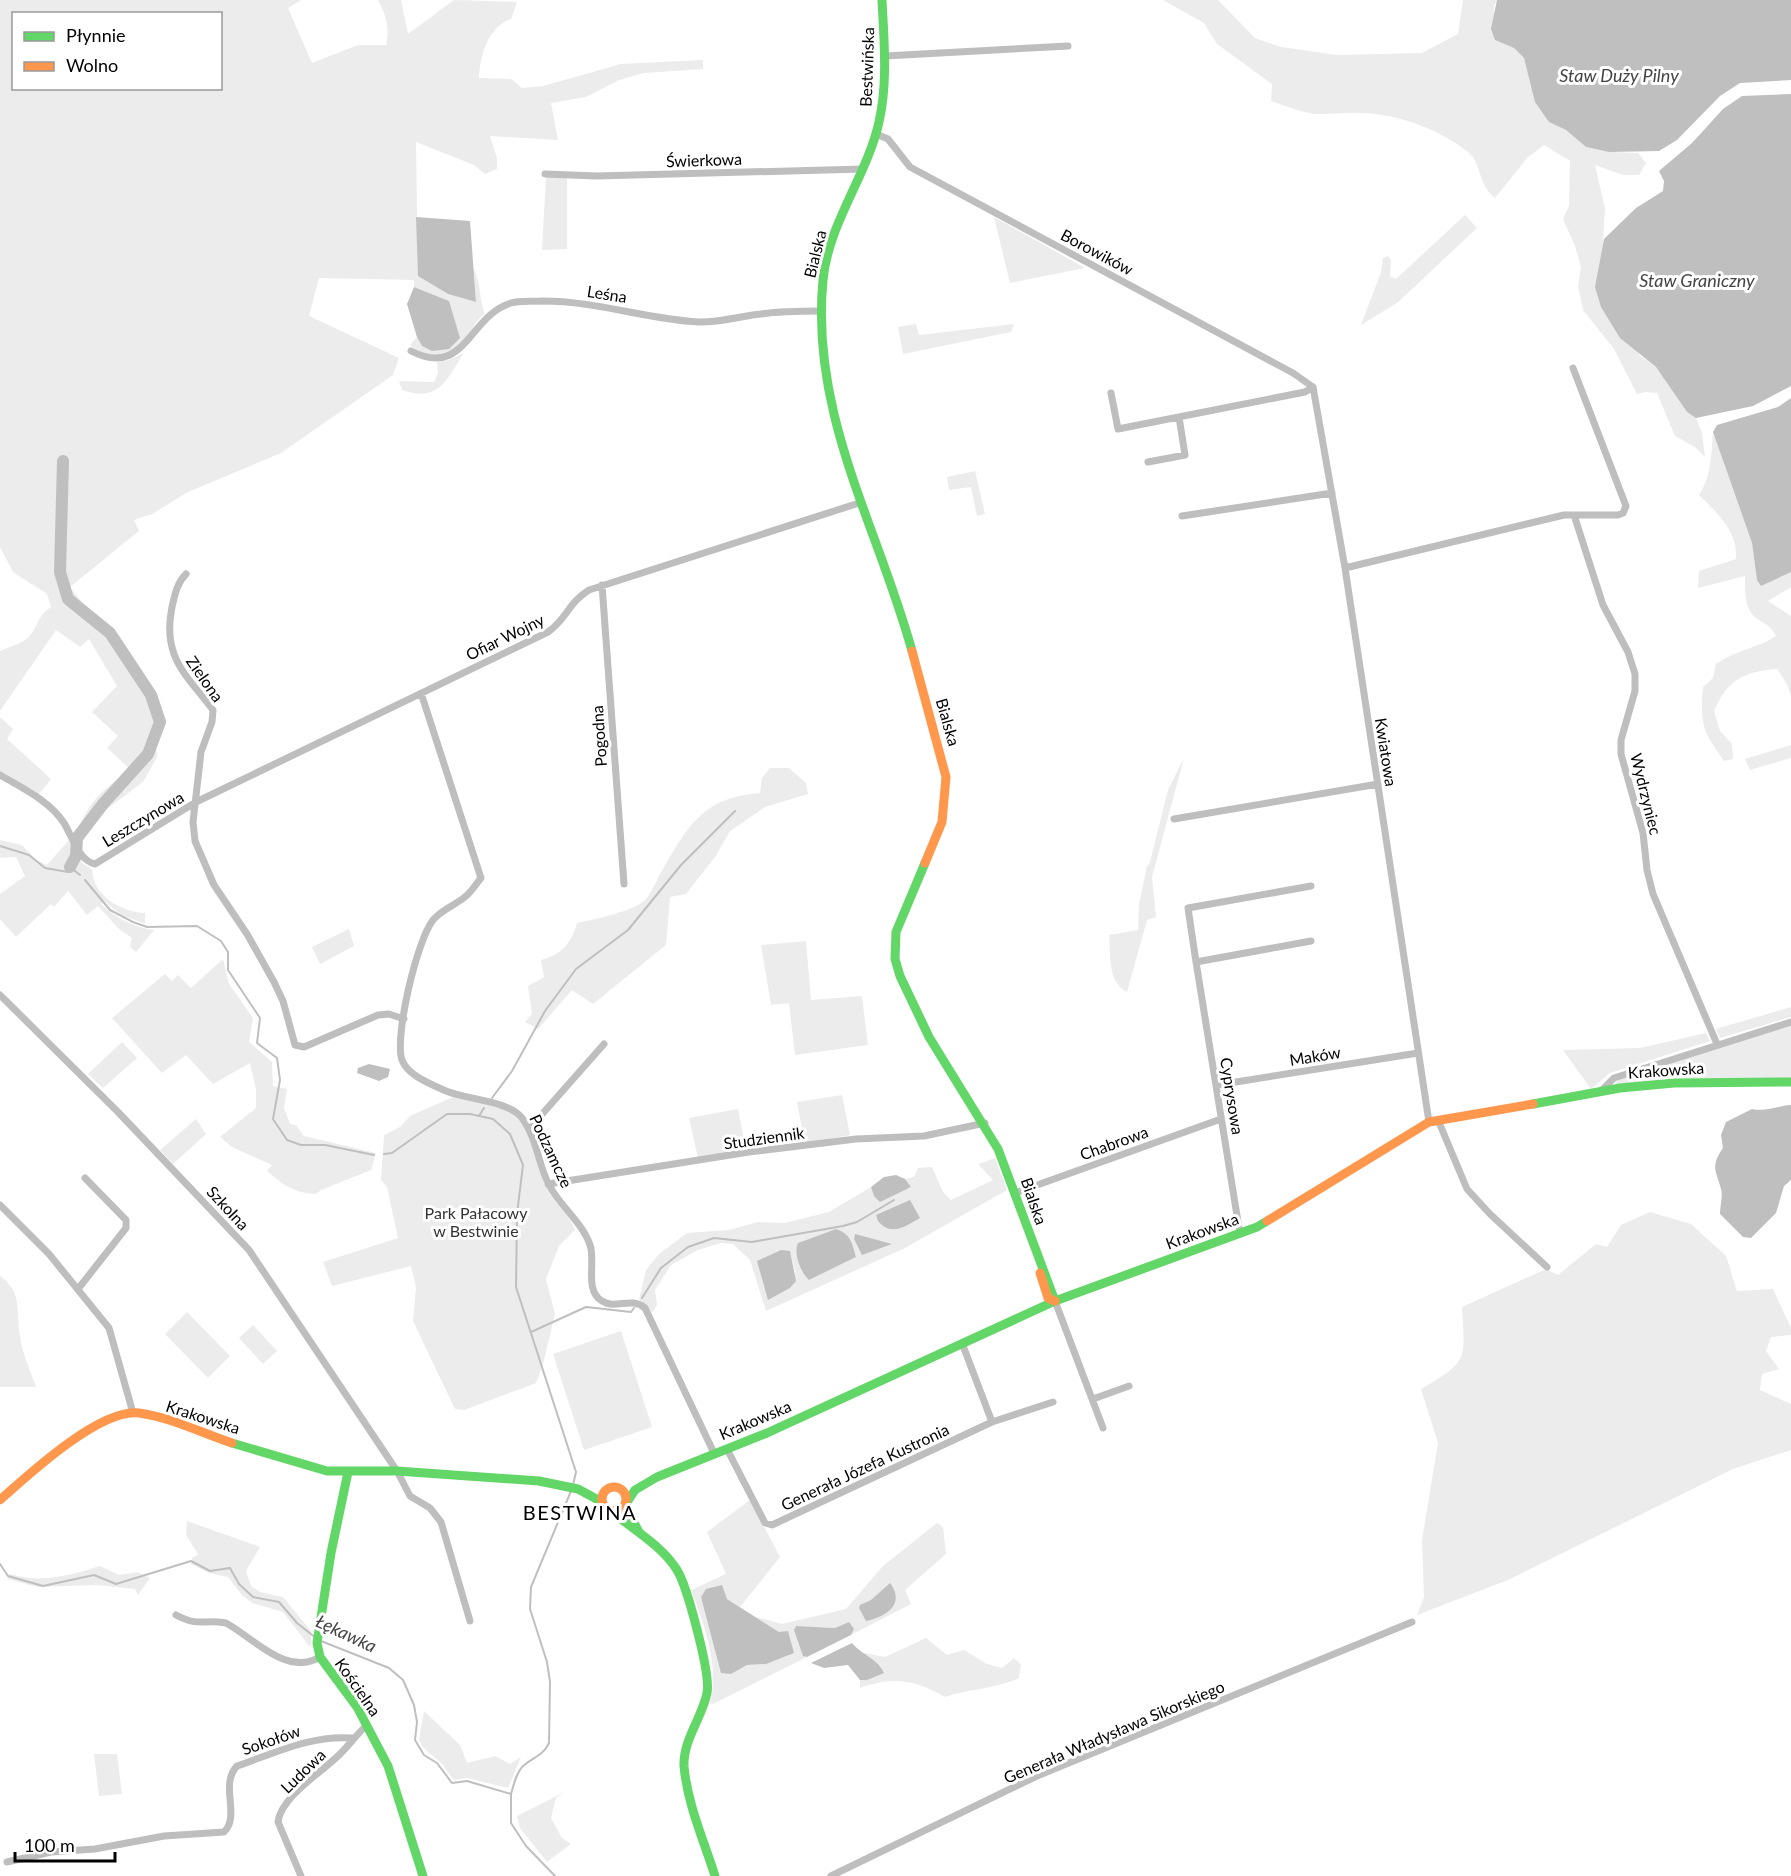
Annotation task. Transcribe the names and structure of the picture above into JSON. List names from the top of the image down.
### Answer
{
  "streets": {
    "street": [
      "Bestwińska",
      "Świerkowa",
      "Borowików",
      "Bialska",
      "Leśna",
      "Ofiar Wojny",
      "Zielona",
      "Pogodna",
      "Kwiatowa",
      "Wydrzyniec",
      "Leszczynowa",
      "Maków",
      "Krakowska",
      "Cyprysowa",
      "Studziennik",
      "Chabrowa",
      "Podzamcze",
      "Szkolna",
      "Generała Józefa Kustronia",
      "Kościelna",
      "Generała Władysława Sikorskiego",
      "Sokołów",
      "Ludowa"
    ]
  },
  "crossings": [
    ["Bestwińska", "Świerkowa"],
    ["Bestwińska", "Borowików"],
    ["Bestwińska", "Bialska"],
    ["Świerkowa", "Bialska"],
    ["Borowików", "Kwiatowa"],
    ["Bialska", "Leśna"],
    ["Bialska", "Ofiar Wojny"],
    ["Bialska", "Krakowska"],
    ["Bialska", "Studziennik"],
    ["Bialska", "Chabrowa"],
    ["Ofiar Wojny", "Zielona"],
    ["Ofiar Wojny", "Pogodna"],
    ["Ofiar Wojny", "Leszczynowa"],
    ["Ofiar Wojny", "Podzamcze"],
    ["Zielona", "Leszczynowa"],
    ["Kwiatowa", "Maków"],
    ["Kwiatowa", "Krakowska"],
    ["Maków", "Cyprysowa"],
    ["Krakowska", "Cyprysowa"],
    ["Krakowska", "Podzamcze"],
    ["Krakowska", "Szkolna"],
    ["Krakowska", "Generała Józefa Kustronia"],
    ["Krakowska", "Kościelna"],
    ["Cyprysowa", "Chabrowa"],
    ["Studziennik", "Podzamcze"],
    ["Kościelna", "Ludowa"],
    ["Sokołów", "Ludowa"]
  ],
  "districts": ["BESTWINA"],
  "water": ["Staw Duży Pilny", "Staw Graniczny", "Łękawka"],
  "parks": ["Park Pałacowy w Bestwinie"],
  "legend": ["Płynnie", "Wolno"],
  "scale_bar": "100 m"
}
